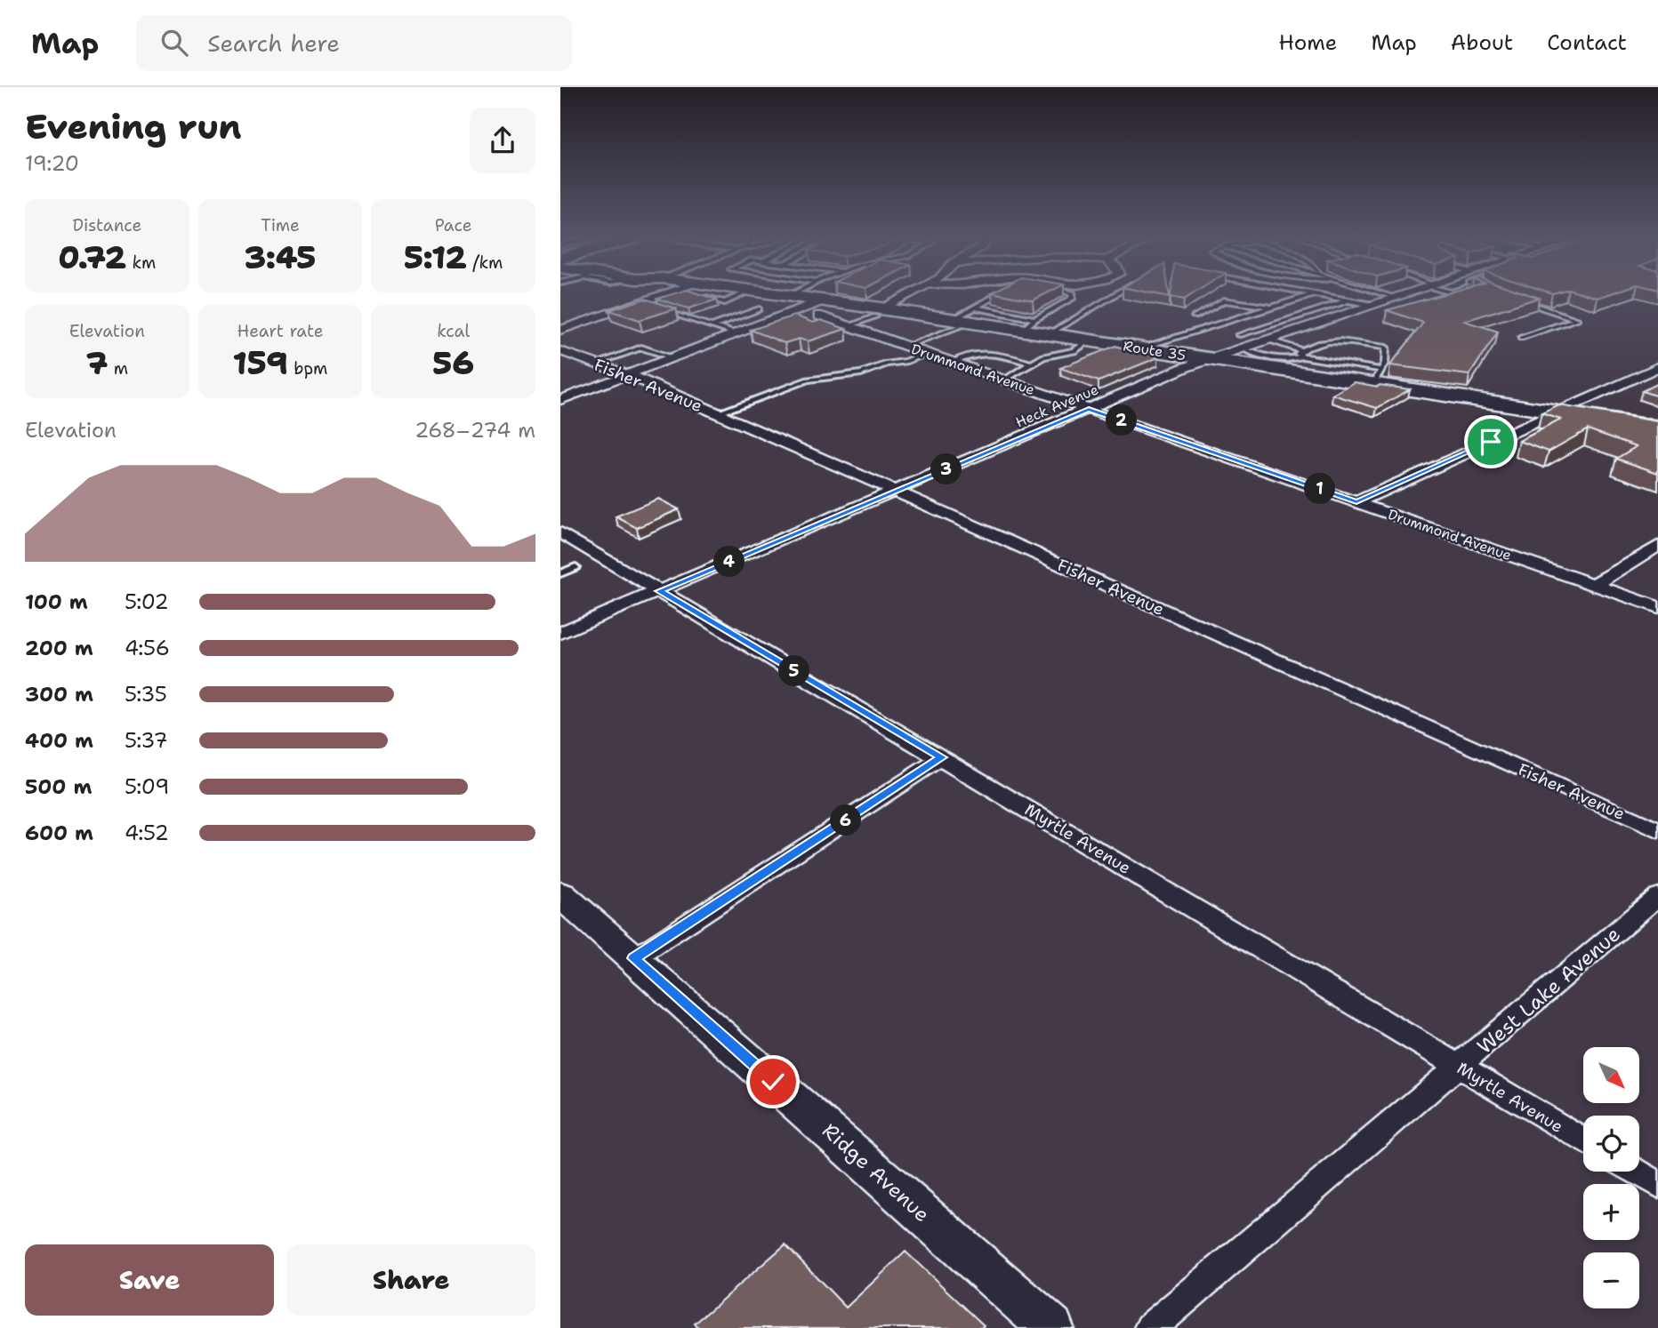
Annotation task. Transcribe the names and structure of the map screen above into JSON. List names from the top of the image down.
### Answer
{
  "streets": {
    "main road": ["Route 35"],
    "street": [
      "Drummond Avenue",
      "Fisher Avenue",
      "Heck Avenue",
      "Myrtle Avenue",
      "West Lake Avenue",
      "Ridge Avenue"
    ]
  },
  "crossings": [
    ["Route 35", "Drummond Avenue"],
    ["Route 35", "Heck Avenue"],
    ["Drummond Avenue", "Heck Avenue"],
    ["Fisher Avenue", "Heck Avenue"],
    ["Heck Avenue", "Myrtle Avenue"],
    ["Myrtle Avenue", "West Lake Avenue"]
  ],
  "north": "bottom right",
  "page": {
    "header": "Map",
    "search": "Search here",
    "nav": [
      "Home",
      "Map",
      "About",
      "Contact"
    ],
    "heading": ["Evening run", "19:20"],
    "stats": [
      ["Distance", "0.72 km"],
      ["Time", "3:45"],
      ["Pace", "5:12 /km"],
      ["Elevation", "7 m"],
      ["Heart rate", "159 bpm"],
      ["kcal", "56"]
    ],
    "chart": ["Elevation", "268–274 m"],
    "pins": [
      "2",
      "3",
      "1",
      "4",
      "5",
      "6"
    ],
    "list": [
      {
        "name": "100 m",
        "note": "5:02"
      },
      {
        "name": "200 m",
        "note": "4:56"
      },
      {
        "name": "300 m",
        "note": "5:35"
      },
      {
        "name": "400 m",
        "note": "5:37"
      },
      {
        "name": "500 m",
        "note": "5:09"
      },
      {
        "name": "600 m",
        "note": "4:52"
      }
    ],
    "map_buttons": ["+", "−"],
    "buttons": ["Save", "Share"]
  }
}
